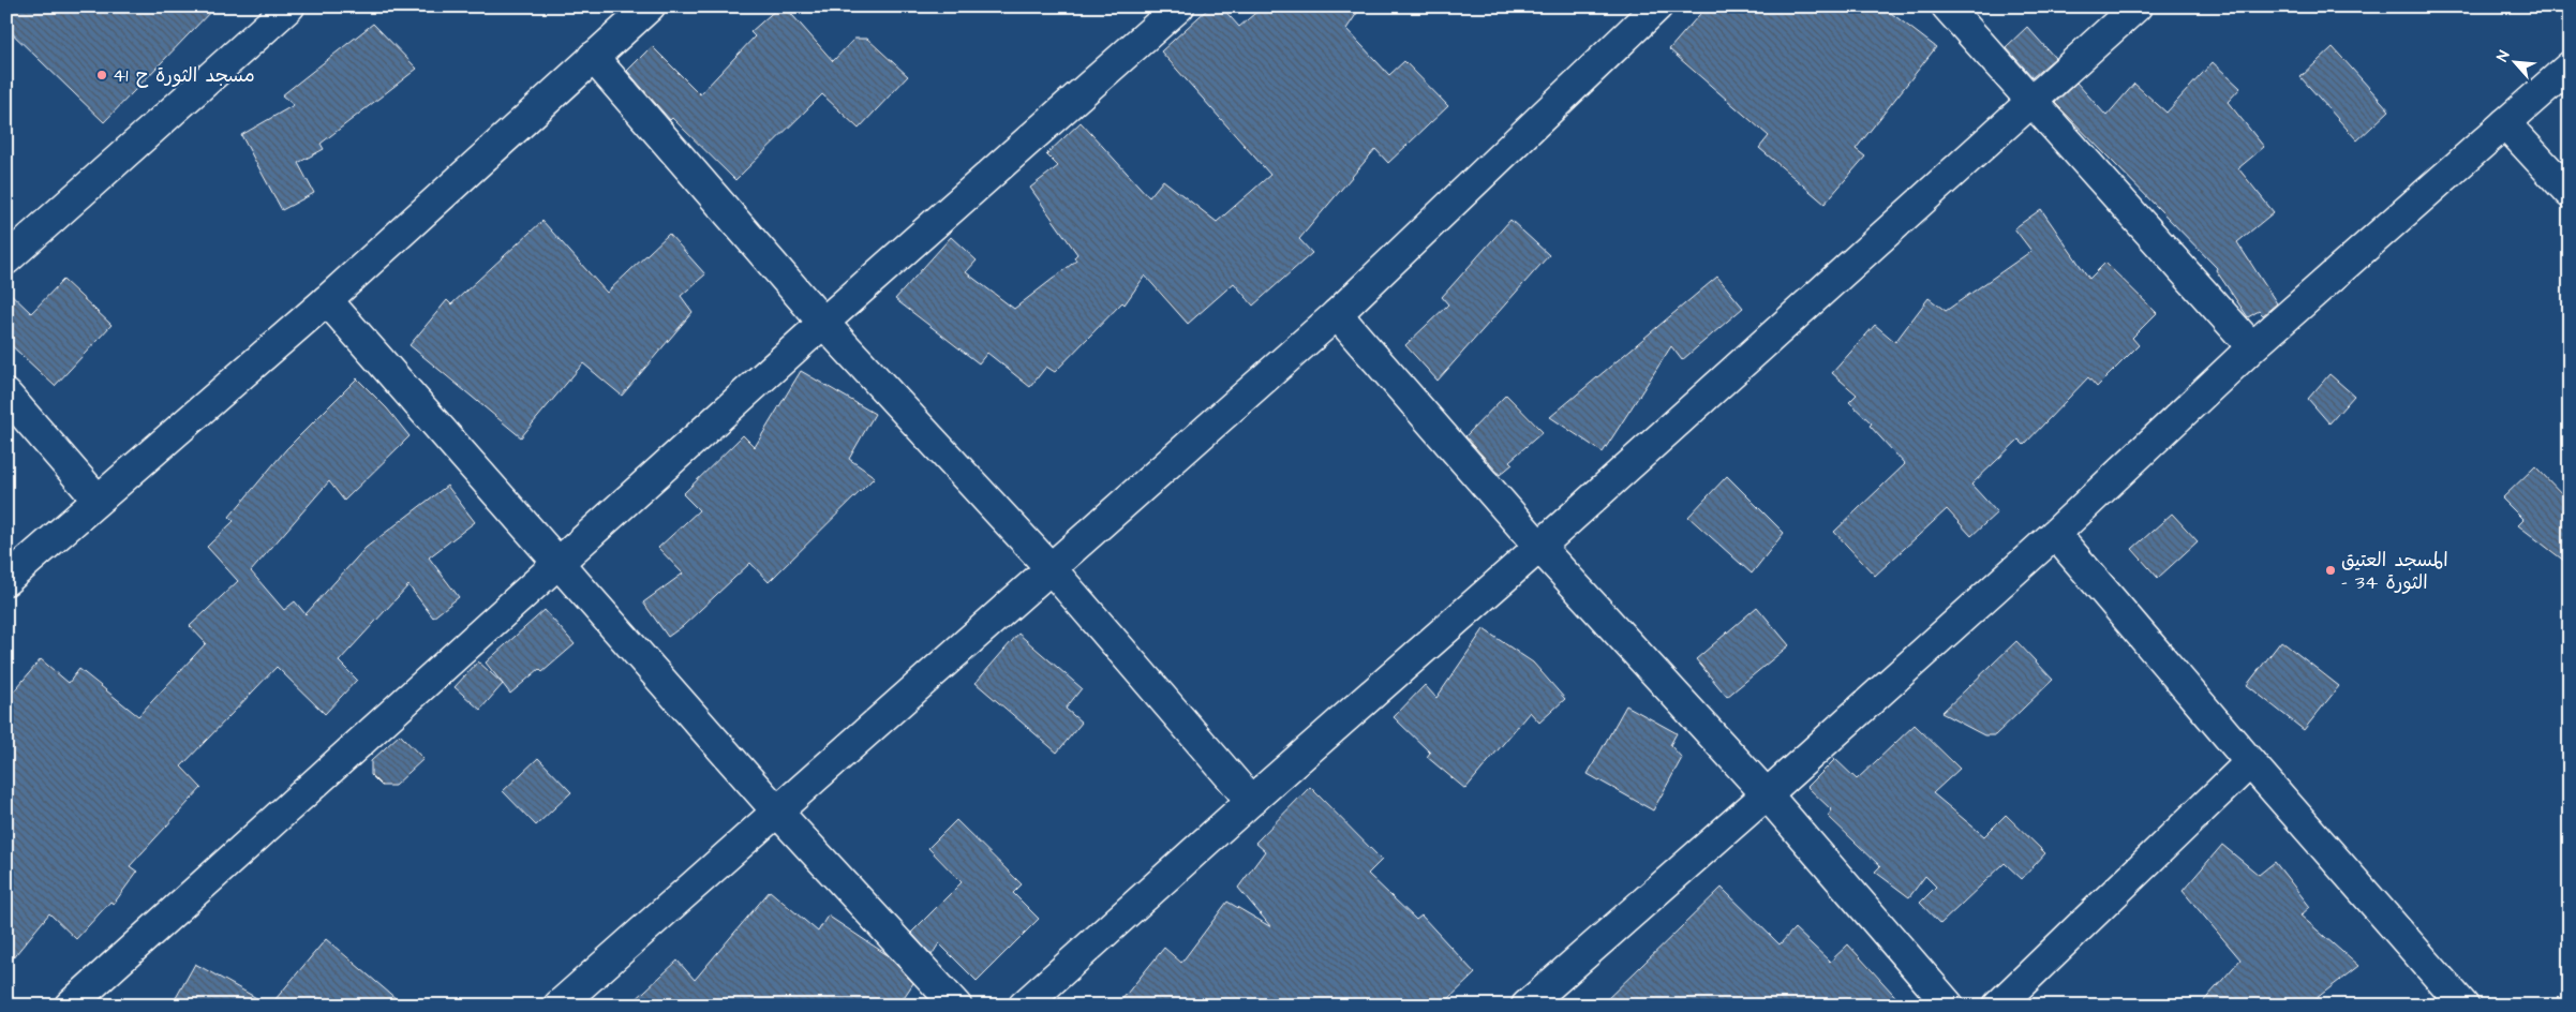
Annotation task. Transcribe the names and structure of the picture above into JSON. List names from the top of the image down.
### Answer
{
  "places": ["مسجد الثورة ح 41", "المسجد العتيق - الثورة 34"],
  "north": "top left"
}
